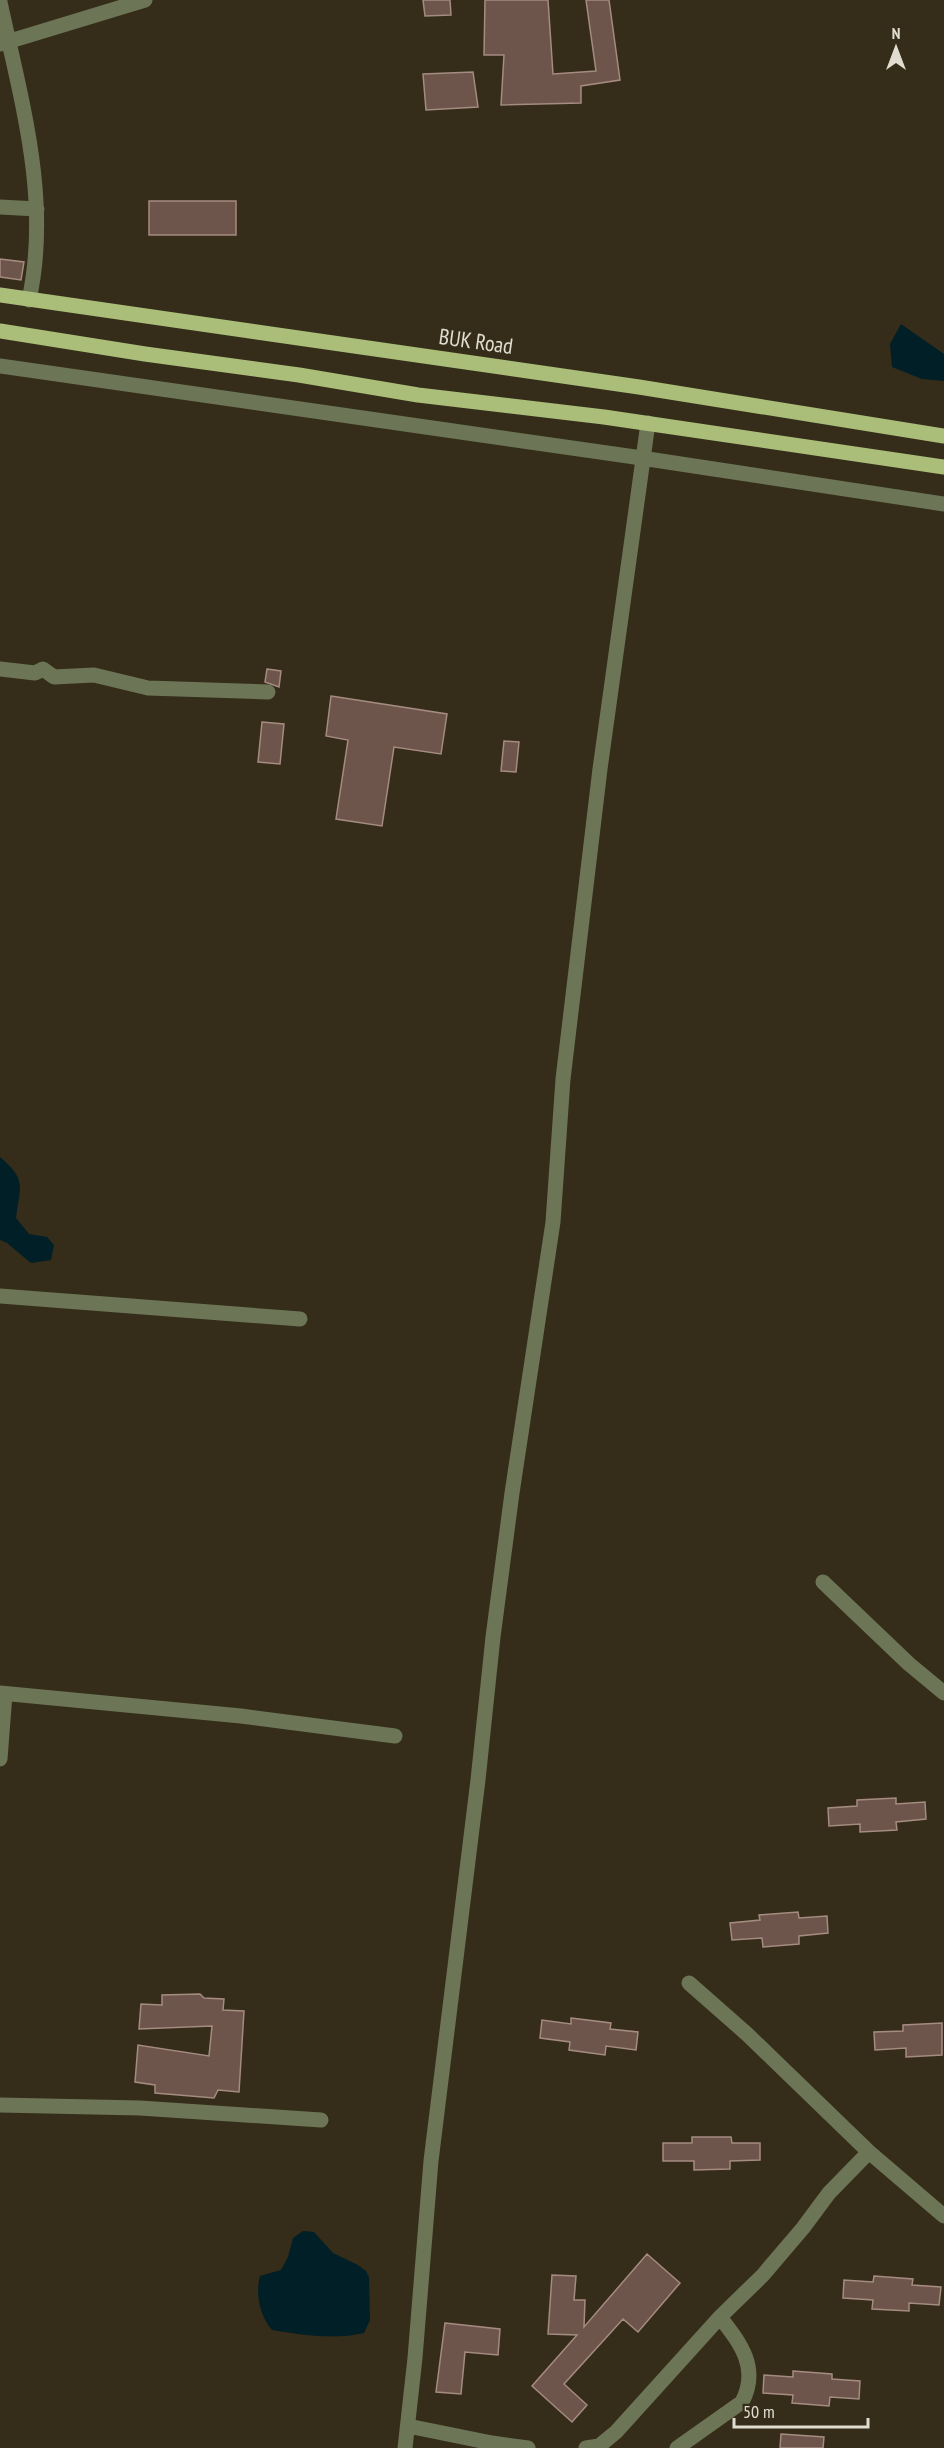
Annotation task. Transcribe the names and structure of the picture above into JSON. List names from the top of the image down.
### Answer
{
  "streets": {
    "main road": ["BUK Road"]
  },
  "scale_bar": "50 m",
  "north": "top"
}
